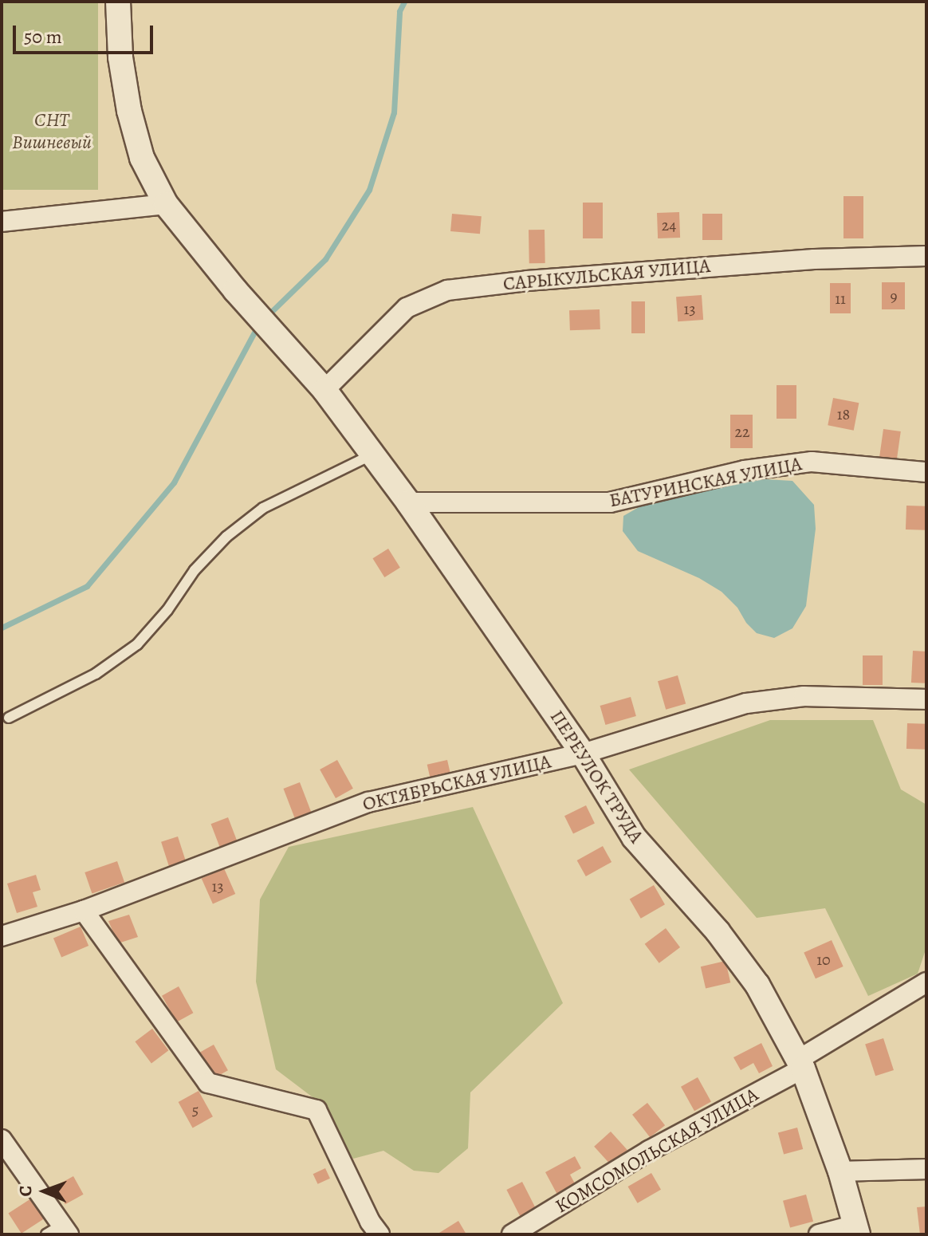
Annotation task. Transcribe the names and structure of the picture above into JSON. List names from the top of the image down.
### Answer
{
  "streets": {
    "street": [
      "САРЫКУЛЬСКАЯ УЛИЦА",
      "БАТУРИНСКАЯ УЛИЦА",
      "ПЕРЕУЛОК ТРУДА",
      "ОКТЯБРЬСКАЯ УЛИЦА",
      "КОМСОМОЛЬСКАЯ УЛИЦА"
    ]
  },
  "crossings": [
    ["САРЫКУЛЬСКАЯ УЛИЦА", "ПЕРЕУЛОК ТРУДА"],
    ["БАТУРИНСКАЯ УЛИЦА", "ПЕРЕУЛОК ТРУДА"],
    ["ПЕРЕУЛОК ТРУДА", "ОКТЯБРЬСКАЯ УЛИЦА"],
    ["ПЕРЕУЛОК ТРУДА", "КОМСОМОЛЬСКАЯ УЛИЦА"]
  ],
  "parks": ["СНТ Вишневый"],
  "house_numbers": [
    "24",
    "9",
    "11",
    "13",
    "18",
    "22",
    "13",
    "10",
    "5"
  ],
  "scale_bar": "50 m",
  "north": "left"
}
